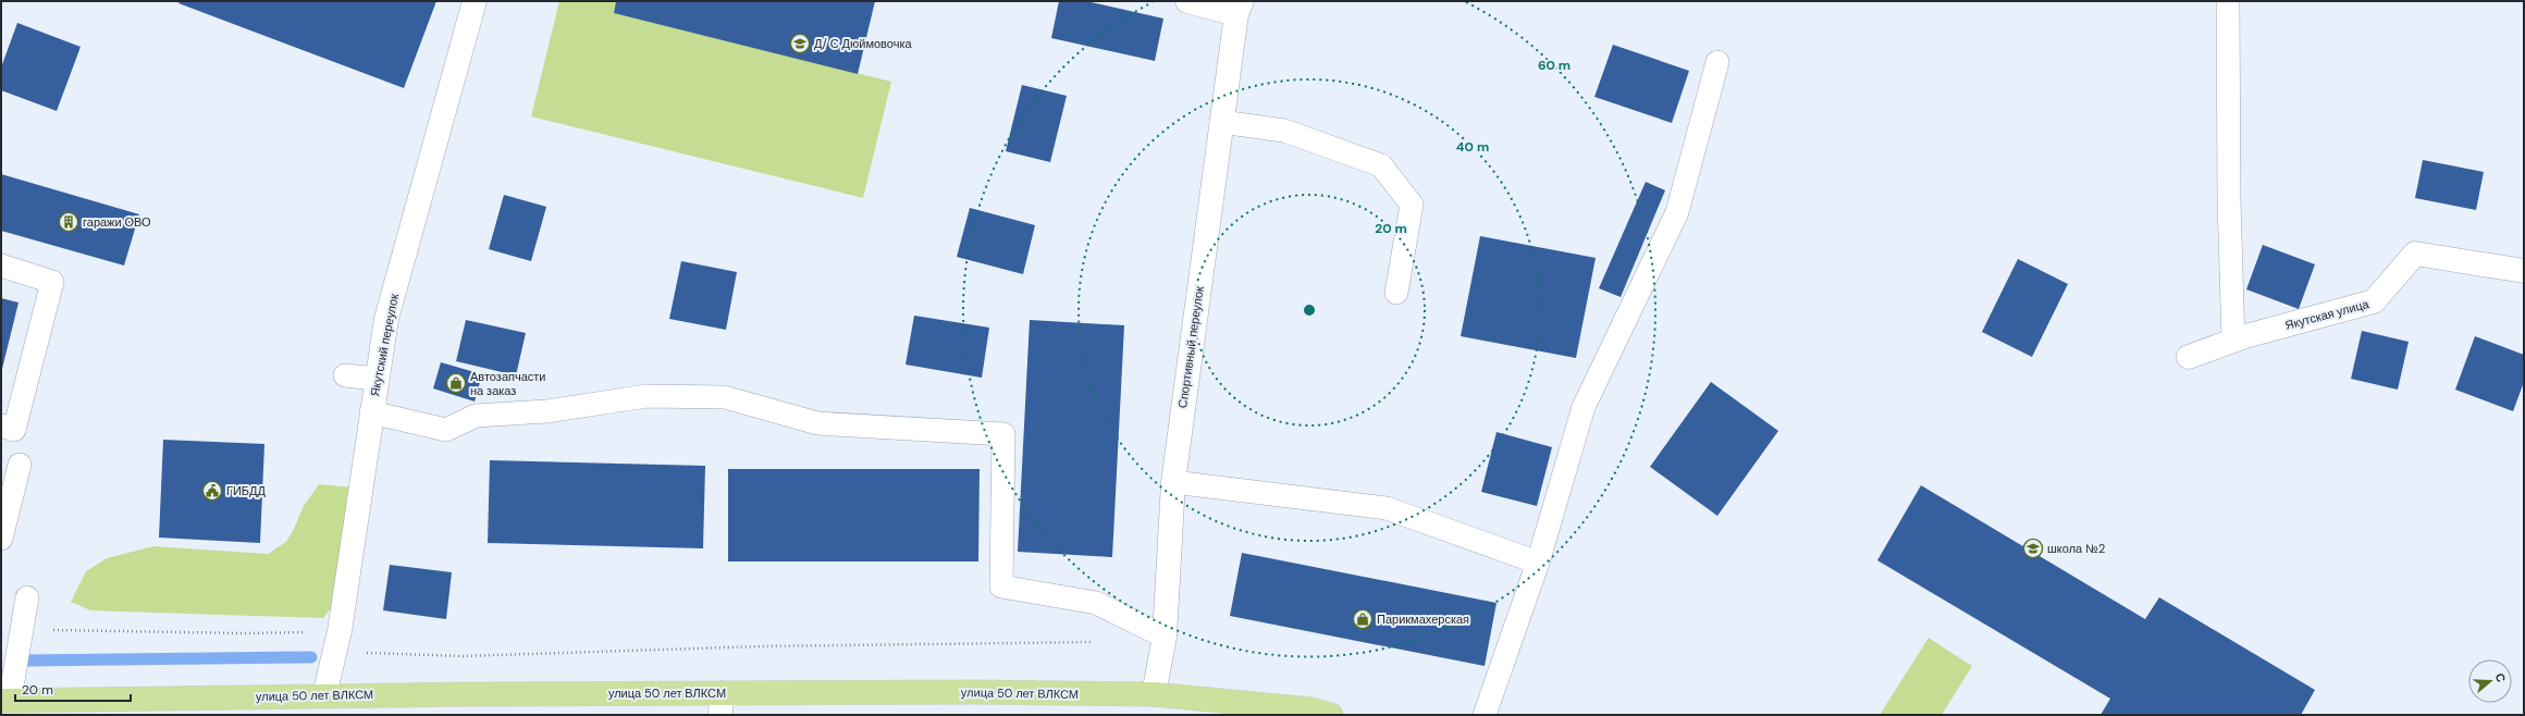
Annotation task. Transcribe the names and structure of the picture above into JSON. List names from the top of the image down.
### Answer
{
  "streets": {
    "main road": ["улица 50 лет ВЛКСМ"],
    "street": ["Якутская улица", "Якутский переулок", "Спортивный переулок"]
  },
  "crossings": [
    ["Якутский переулок", "улица 50 лет ВЛКСМ"],
    ["Спортивный переулок", "улица 50 лет ВЛКСМ"]
  ],
  "places": {
    "school or university": ["Д/ С Дюймовочка", "школа №2"],
    "building": ["гаражи ОВО"],
    "shop": ["Автозапчасти на заказ", "Парикмахерская"],
    "public building": ["ГИБДД"]
  },
  "scale_bar": "20 m",
  "north": "right",
  "rings": ["60 m", "40 m", "20 m"]
}
